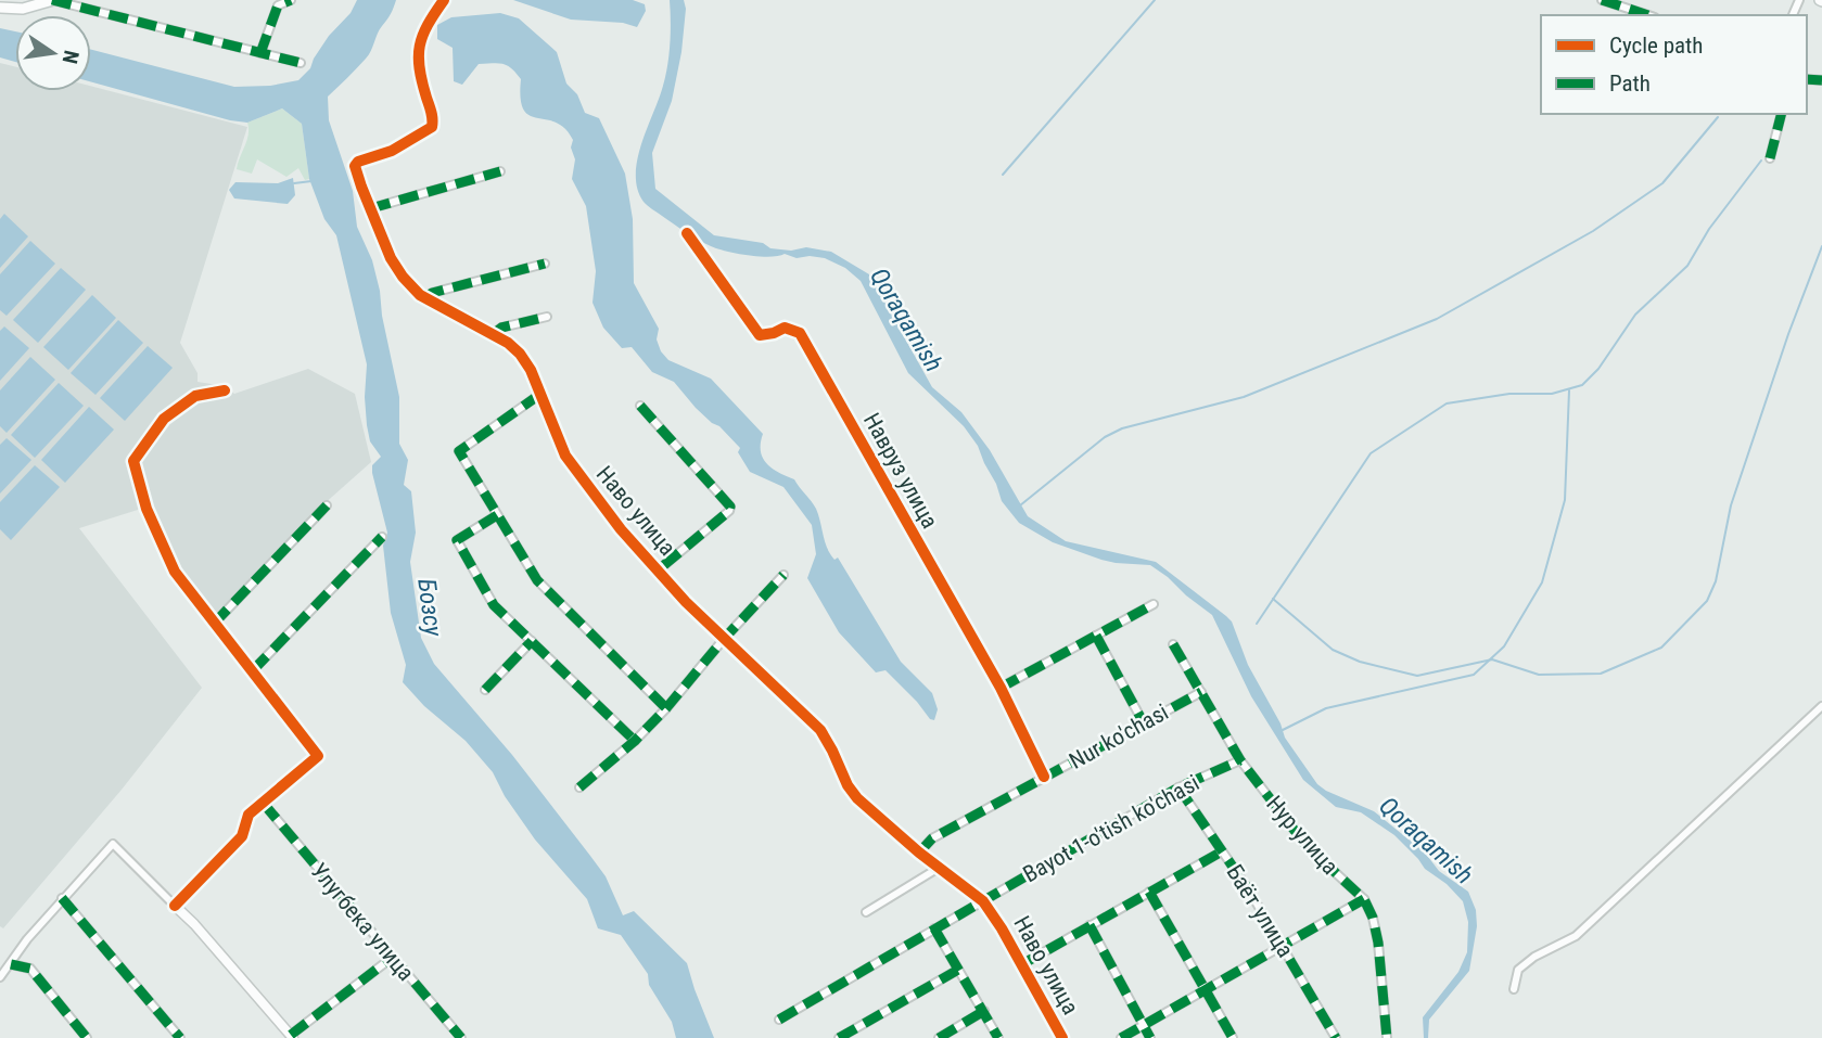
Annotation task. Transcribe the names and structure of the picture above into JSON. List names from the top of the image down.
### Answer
{
  "streets": {
    "street": [
      "Навруз улица",
      "Наво улица",
      "Nur ko'chasi",
      "Bayot 1-o'tish ko'chasi",
      "Нур улица",
      "Баёт улица",
      "Улугбека улица"
    ]
  },
  "crossings": [
    ["Навруз улица", "Nur ko'chasi"],
    ["Наво улица", "Nur ko'chasi"],
    ["Наво улица", "Bayot 1-o'tish ko'chasi"],
    ["Nur ko'chasi", "Нур улица"],
    ["Bayot 1-o'tish ko'chasi", "Нур улица"],
    ["Bayot 1-o'tish ko'chasi", "Баёт улица"]
  ],
  "water": ["Qoraqamish", "Бозсу"],
  "legend": ["Cycle path", "Path"],
  "north": "right"
}
